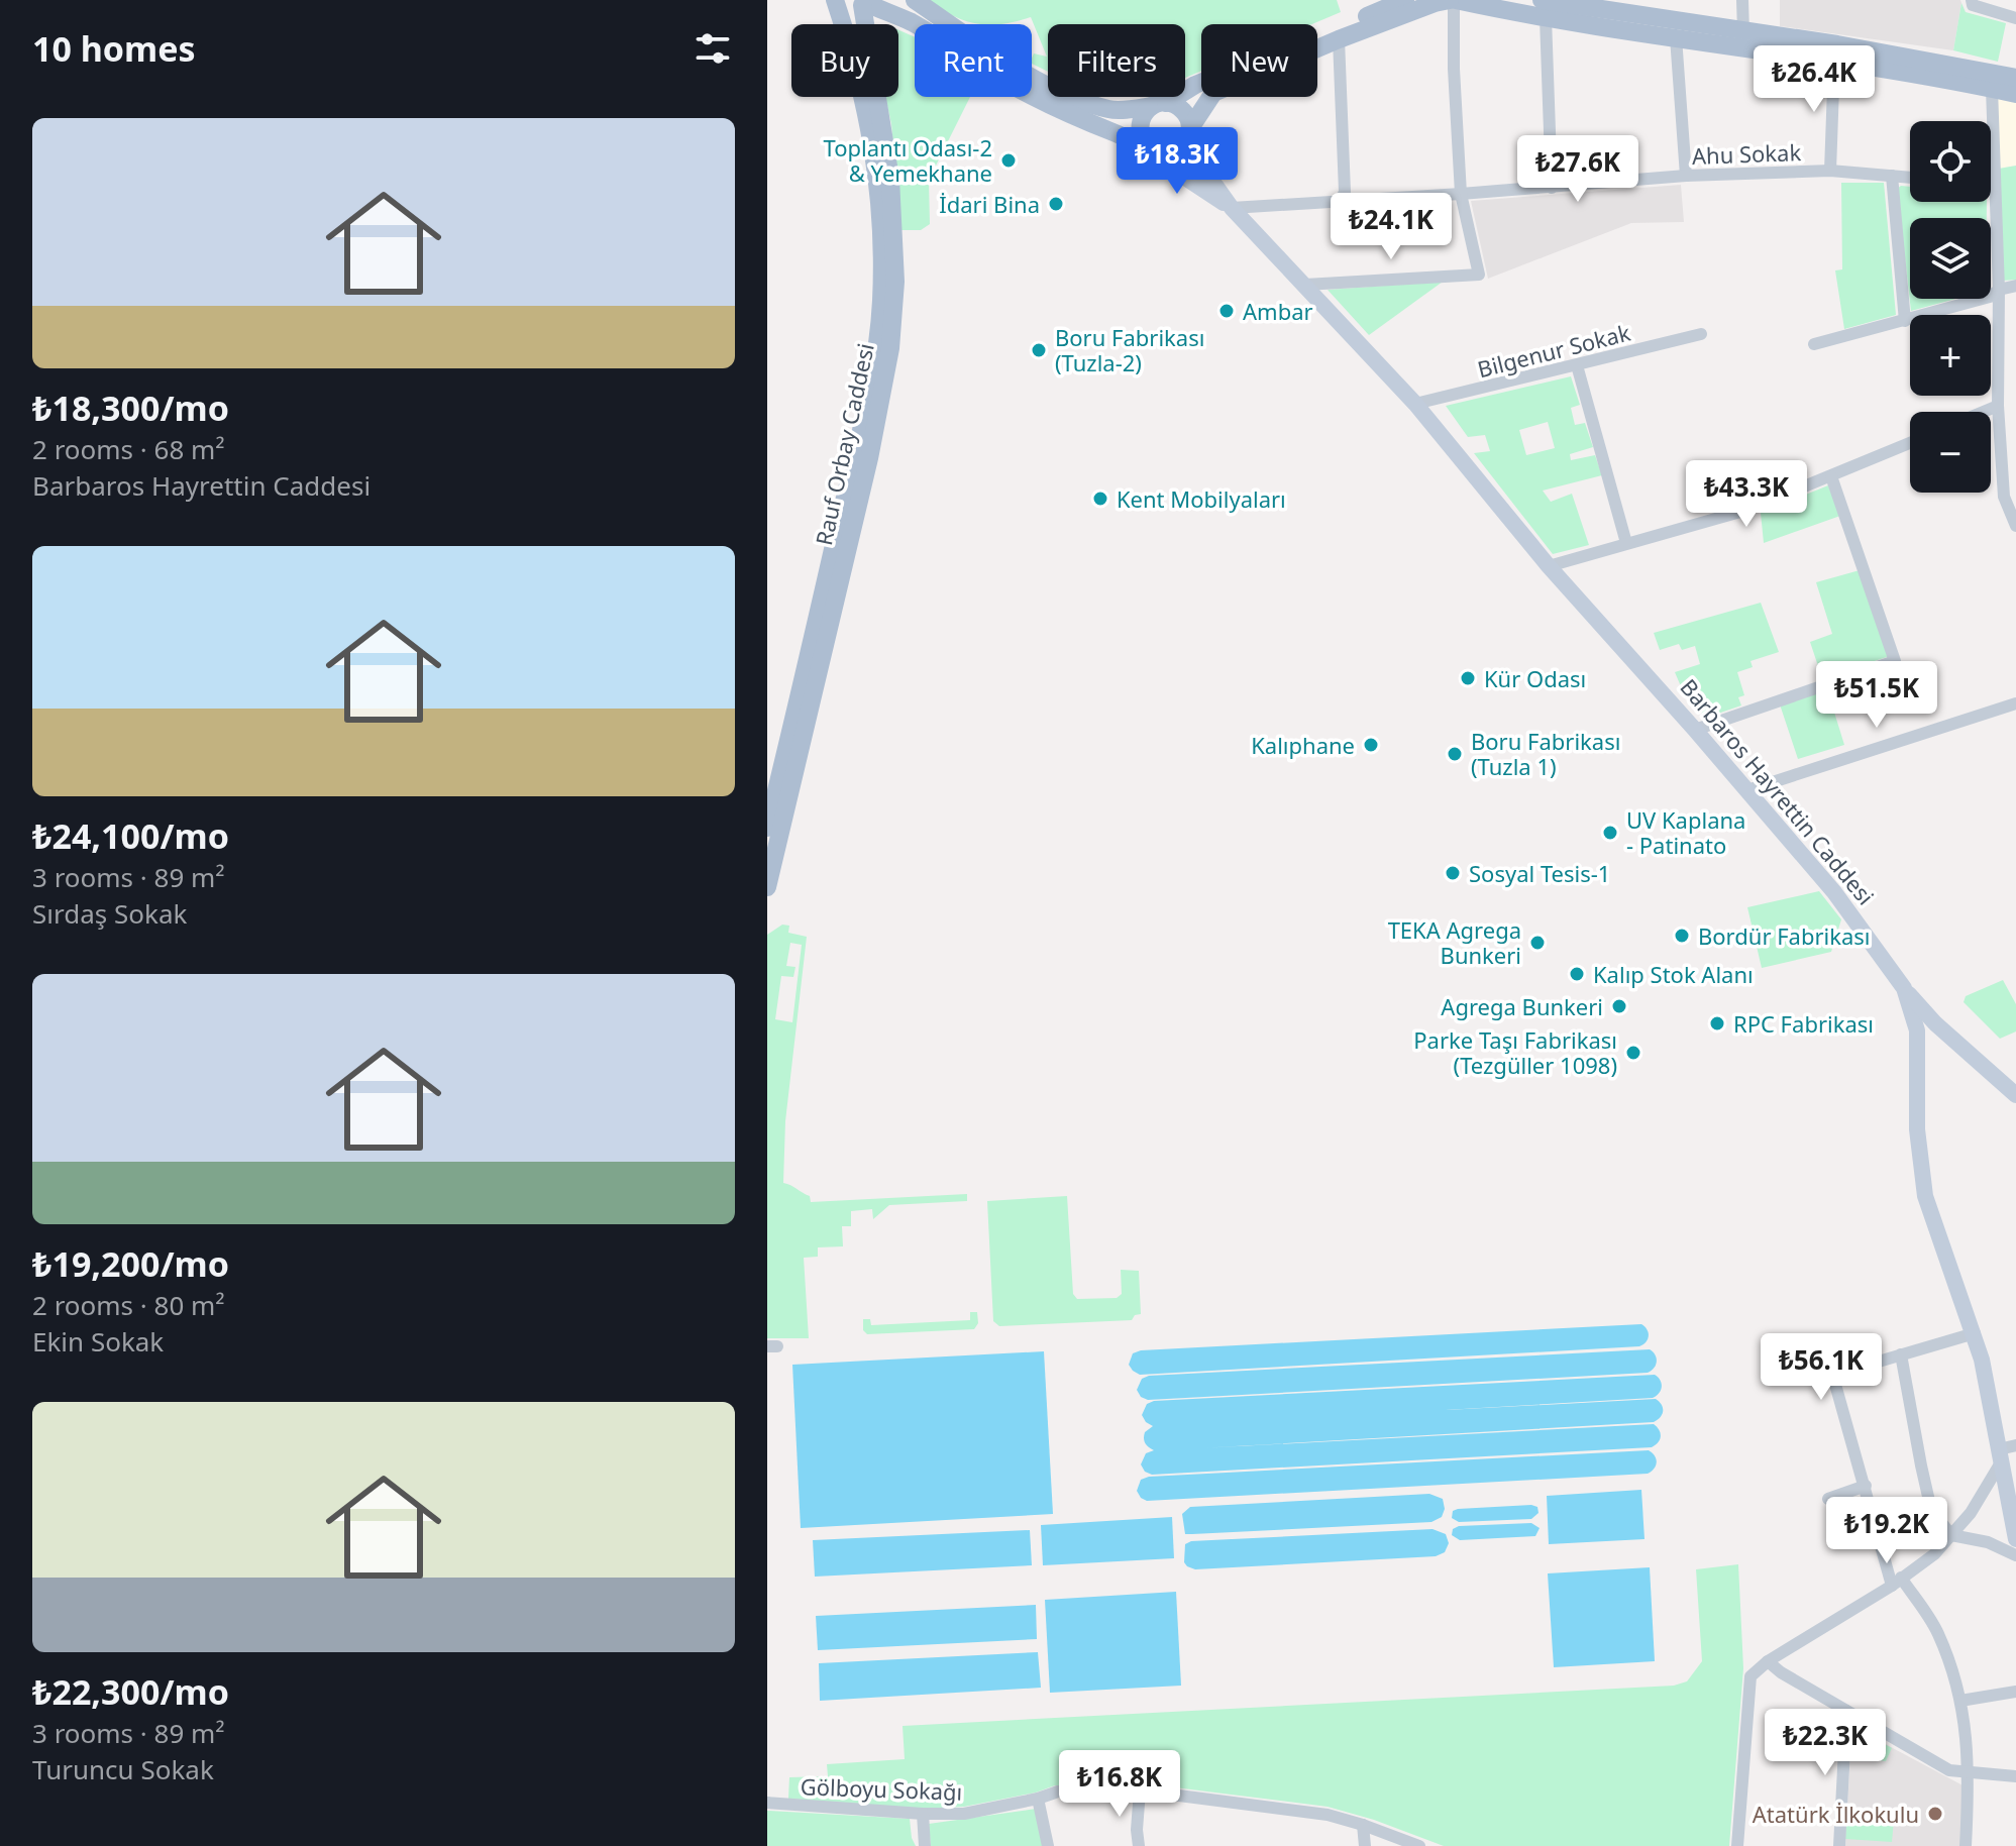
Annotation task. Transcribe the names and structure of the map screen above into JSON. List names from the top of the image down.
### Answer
{
  "streets": {
    "main road": ["Rauf Orbay Caddesi"],
    "street": [
      "Ahu Sokak",
      "Bilgenur Sokak",
      "Barbaros Hayrettin Caddesi",
      "Gölboyu Sokağı"
    ]
  },
  "crossings": [
    ["Ahu Sokak", "Barbaros Hayrettin Caddesi"],
    ["Bilgenur Sokak", "Barbaros Hayrettin Caddesi"]
  ],
  "places": [
    "Toplantı Odası-2 & Yemekhane",
    "İdari Bina",
    "Ambar",
    "Boru Fabrikası (Tuzla-2)",
    "Kent Mobilyaları",
    "Kür Odası",
    "Kalıphane",
    "Boru Fabrikası (Tuzla 1)",
    "UV Kaplana - Patinato",
    "Sosyal Tesis-1",
    "Bordür Fabrikası",
    "TEKA Agrega Bunkeri",
    "Kalıp Stok Alanı",
    "Agrega Bunkeri",
    "RPC Fabrikası",
    "Parke Taşı Fabrikası (Tezgüller 1098)",
    "Atatürk İlkokulu"
  ],
  "page": {
    "heading": "10 homes",
    "chip": [
      "Buy",
      "Rent",
      "Filters",
      "New"
    ],
    "price": [
      "₺26.4K",
      "₺18.3K",
      "₺27.6K",
      "₺24.1K",
      "₺43.3K",
      "₺51.5K",
      "₺56.1K",
      "₺19.2K",
      "₺22.3K",
      "₺16.8K"
    ],
    "list": [
      {
        "name": "₺18,300/mo",
        "note": "2 rooms · 68 m² · Barbaros Hayrettin Caddesi"
      },
      {
        "name": "₺24,100/mo",
        "note": "3 rooms · 89 m² · Sırdaş Sokak"
      },
      {
        "name": "₺19,200/mo",
        "note": "2 rooms · 80 m² · Ekin Sokak"
      },
      {
        "name": "₺22,300/mo",
        "note": "3 rooms · 89 m² · Turuncu Sokak"
      }
    ],
    "map_buttons": ["+", "−"]
  }
}
